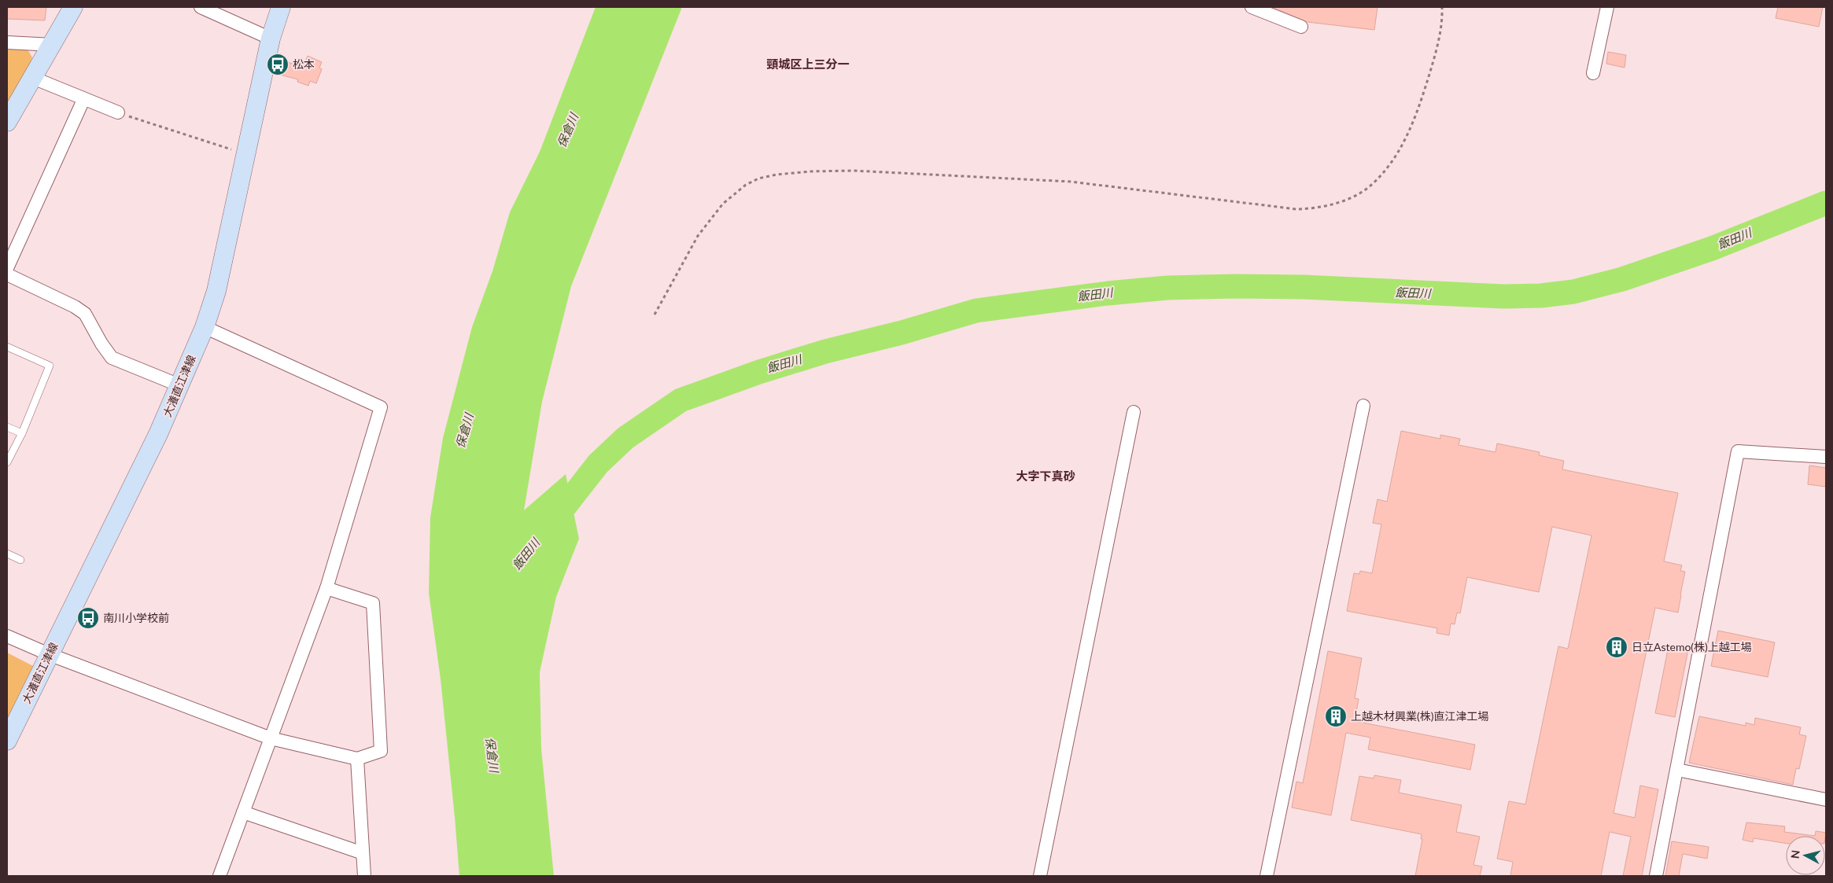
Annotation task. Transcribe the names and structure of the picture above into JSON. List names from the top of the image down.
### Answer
{
  "streets": {
    "main road": ["大瀁直江津線"]
  },
  "districts": ["頸城区上三分一", "大字下真砂"],
  "water": ["保倉川", "飯田川"],
  "places": {
    "bus stop": ["松本", "南川小学校前"],
    "building": ["日立Astemo(株)上越工場", "上越木材興業(株)直江津工場"]
  },
  "north": "left"
}
